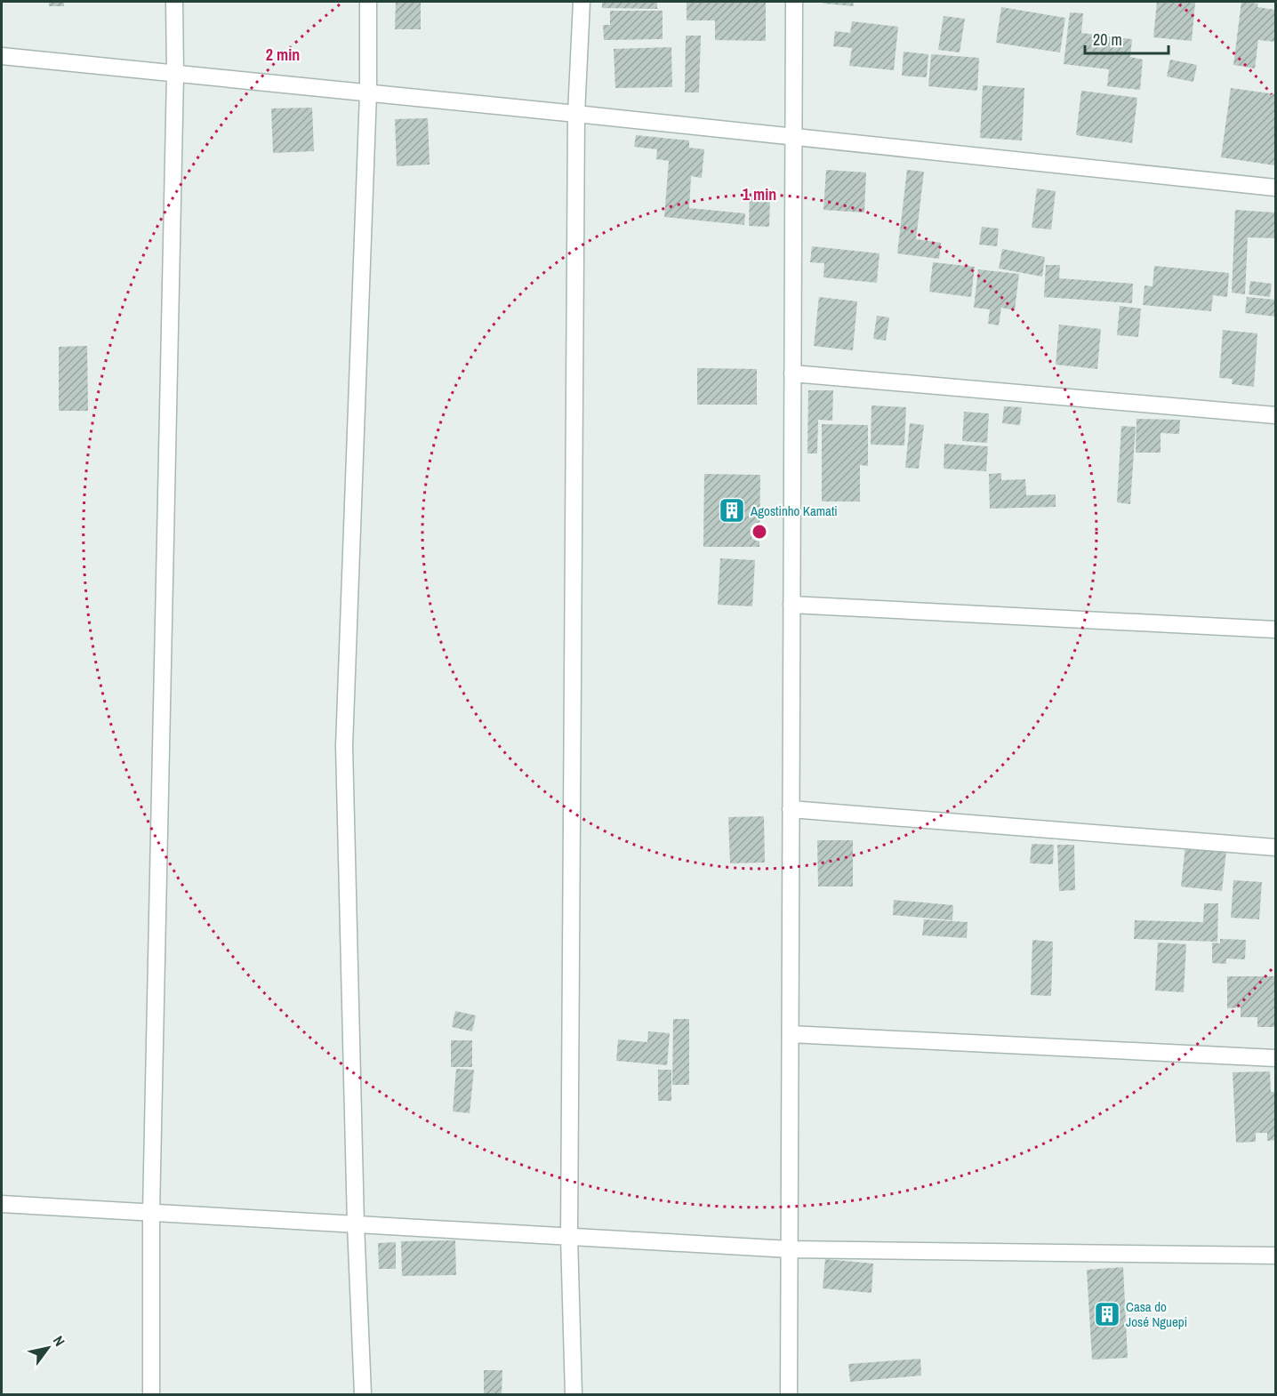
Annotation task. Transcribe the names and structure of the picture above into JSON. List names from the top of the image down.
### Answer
{
  "places": {
    "building": ["Agostinho Kamati", "Casa do José Nguepi"]
  },
  "scale_bar": "20 m",
  "north": "top right",
  "rings": ["2 min", "1 min"]
}
